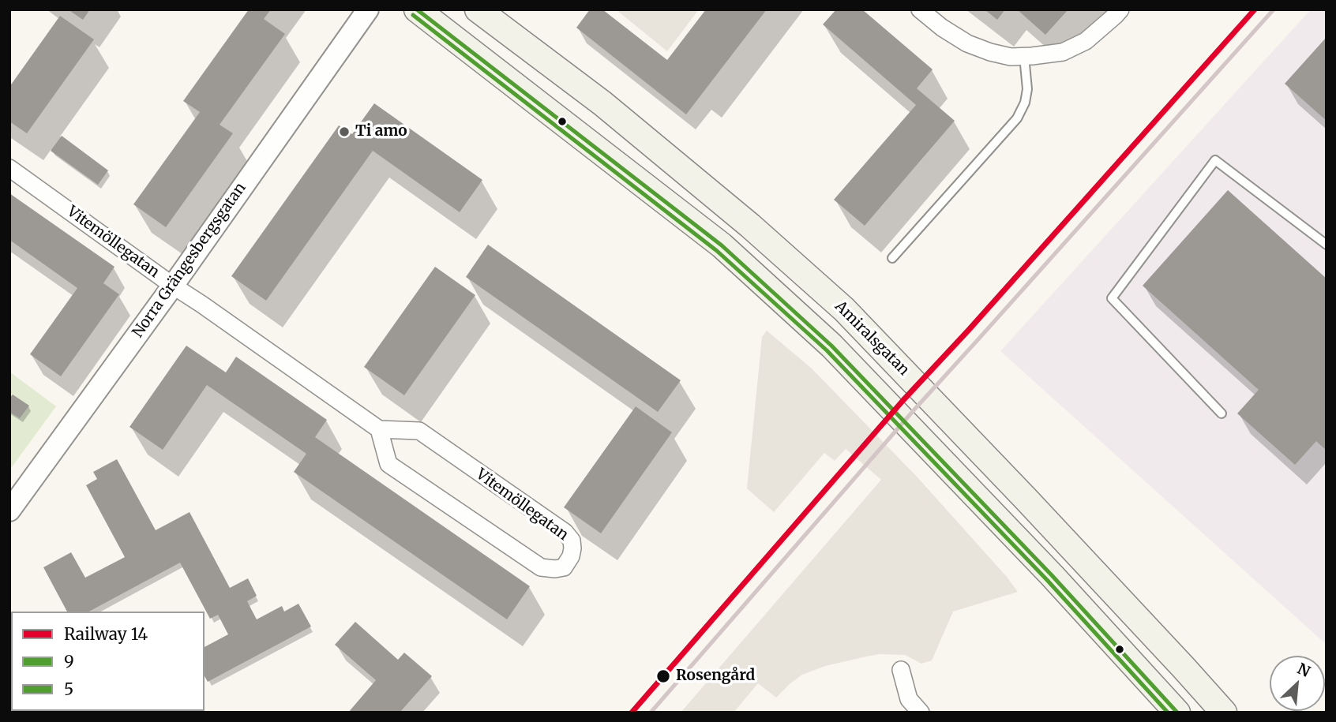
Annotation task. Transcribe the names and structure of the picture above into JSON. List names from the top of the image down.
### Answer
{
  "streets": {
    "main road": ["Amiralsgatan"],
    "street": ["Vitemöllegatan", "Norra Grängesbergsgatan"]
  },
  "crossings": [
    ["Vitemöllegatan", "Norra Grängesbergsgatan"]
  ],
  "places": ["Ti amo", "Rosengård"],
  "lines": ["rail line 14", "transit line 9", "transit line 5"],
  "legend": ["Railway 14", "9", "5"],
  "north": "top right"
}
